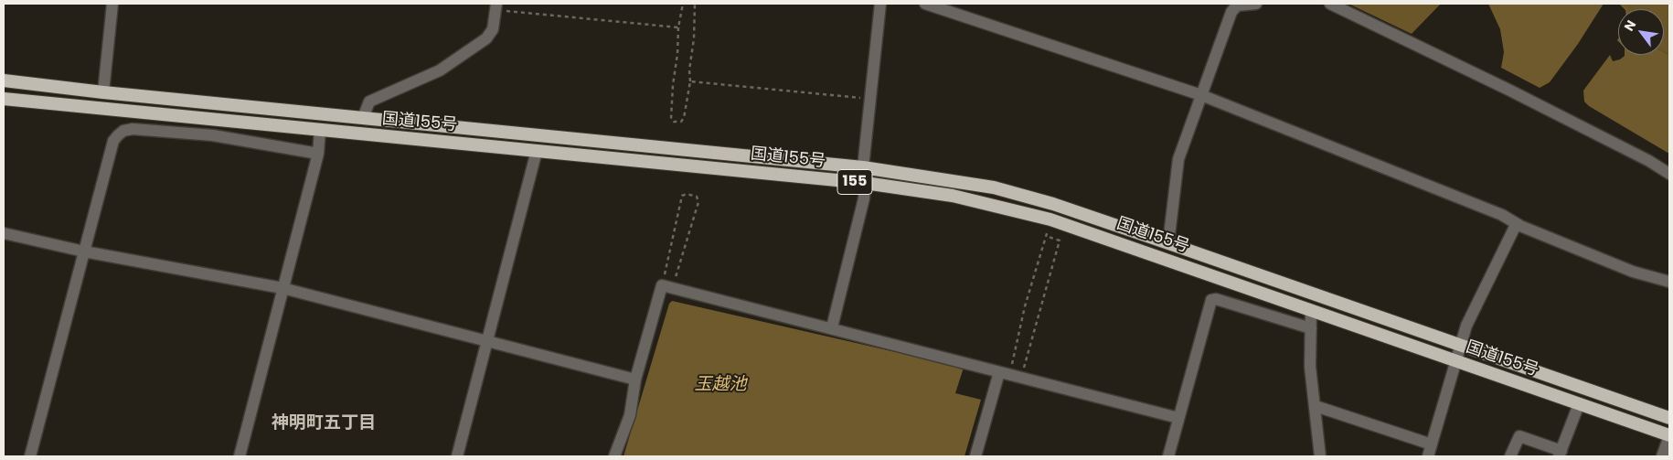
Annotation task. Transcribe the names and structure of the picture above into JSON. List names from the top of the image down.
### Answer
{
  "streets": {
    "highway": ["国道155号", "155"]
  },
  "districts": ["神明町五丁目"],
  "water": ["玉越池"],
  "north": "top left"
}
